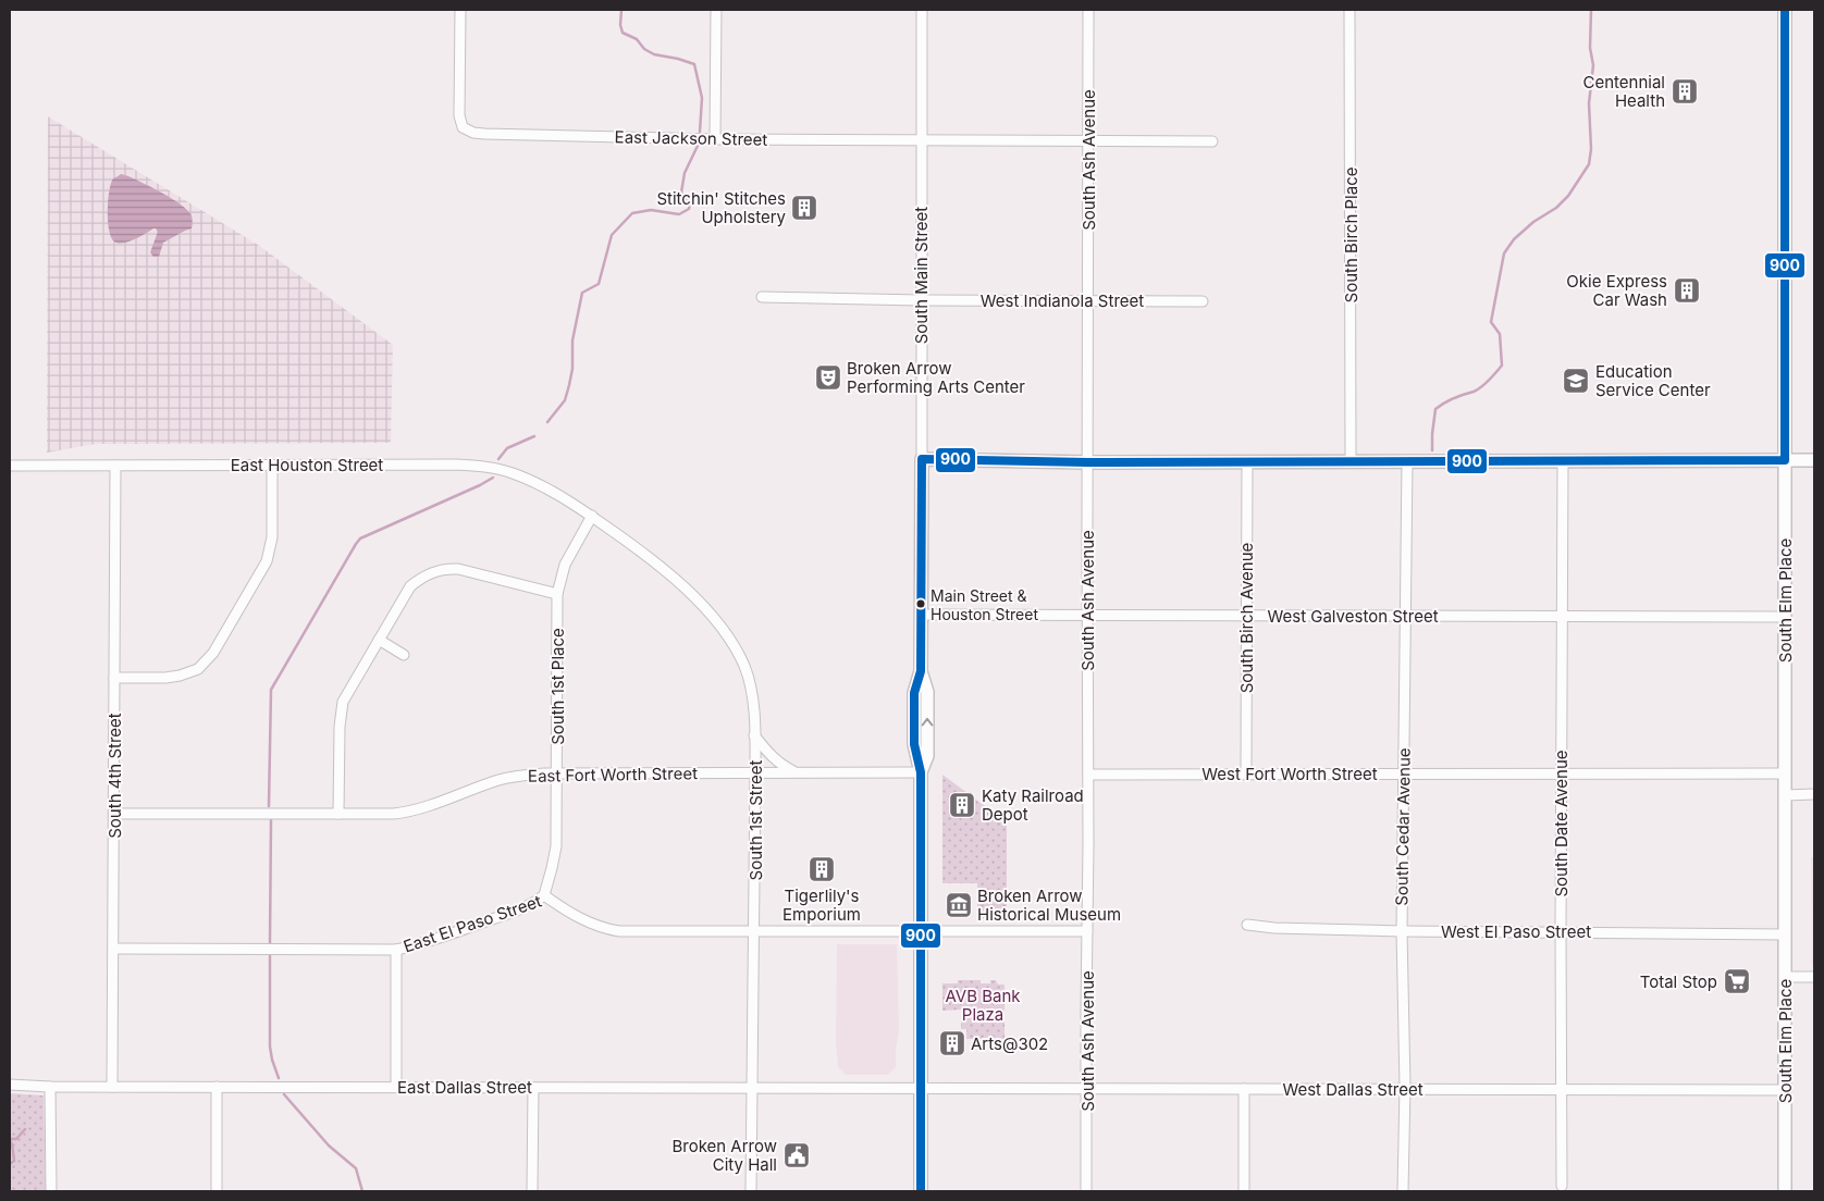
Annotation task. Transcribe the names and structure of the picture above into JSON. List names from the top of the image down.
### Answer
{
  "streets": {
    "main road": ["South Main Street", "South Elm Place"],
    "street": [
      "East Jackson Street",
      "South Ash Avenue",
      "South Birch Place",
      "West Indianola Street",
      "East Houston Street",
      "West Galveston Street",
      "South Birch Avenue",
      "South 1st Place",
      "West Fort Worth Street",
      "East Fort Worth Street",
      "South 4th Street",
      "South 1st Street",
      "South Date Avenue",
      "South Cedar Avenue",
      "East El Paso Street",
      "West El Paso Street",
      "East Dallas Street",
      "West Dallas Street"
    ]
  },
  "crossings": [
    ["East Jackson Street", "South Ash Avenue"],
    ["East Jackson Street", "South Main Street"],
    ["South Ash Avenue", "West Indianola Street"],
    ["South Ash Avenue", "West Galveston Street"],
    ["South Ash Avenue", "West Fort Worth Street"],
    ["South Ash Avenue", "West Dallas Street"],
    ["South Main Street", "West Indianola Street"],
    ["South Main Street", "West Galveston Street"],
    ["South Main Street", "East Fort Worth Street"],
    ["South Main Street", "East El Paso Street"],
    ["South Main Street", "East Dallas Street"],
    ["South Main Street", "West Dallas Street"],
    ["East Houston Street", "South 1st Place"],
    ["East Houston Street", "South 4th Street"],
    ["East Houston Street", "South 1st Street"],
    ["South Elm Place", "West Galveston Street"],
    ["South Elm Place", "West Fort Worth Street"],
    ["South Elm Place", "West El Paso Street"],
    ["South Elm Place", "West Dallas Street"],
    ["West Galveston Street", "South Birch Avenue"],
    ["West Galveston Street", "South Date Avenue"],
    ["West Galveston Street", "South Cedar Avenue"],
    ["South Birch Avenue", "West Fort Worth Street"],
    ["South 1st Place", "East Fort Worth Street"],
    ["South 1st Place", "South 1st Street"],
    ["South 1st Place", "East El Paso Street"],
    ["West Fort Worth Street", "South Date Avenue"],
    ["West Fort Worth Street", "South Cedar Avenue"],
    ["East Fort Worth Street", "South 4th Street"],
    ["East Fort Worth Street", "South 1st Street"],
    ["South 4th Street", "East El Paso Street"],
    ["South 4th Street", "East Dallas Street"],
    ["South 1st Street", "East El Paso Street"],
    ["South 1st Street", "East Dallas Street"],
    ["South Date Avenue", "West El Paso Street"],
    ["South Date Avenue", "West Dallas Street"],
    ["South Cedar Avenue", "West El Paso Street"],
    ["South Cedar Avenue", "West Dallas Street"],
    ["East Dallas Street", "West Dallas Street"]
  ],
  "parks": ["AVB Bank Plaza"],
  "places": {
    "building": [
      "Centennial Health",
      "Stitchin' Stitches Upholstery",
      "Okie Express Car Wash",
      "Katy Railroad Depot",
      "Tigerlily's Emporium",
      "Arts@302"
    ],
    "theatre": ["Broken Arrow Performing Arts Center"],
    "school or university": ["Education Service Center"],
    "other": ["Main Street & Houston Street"],
    "museum": ["Broken Arrow Historical Museum"],
    "supermarket": ["Total Stop"],
    "public building": ["Broken Arrow City Hall"]
  },
  "lines": ["transit line 900"]
}
